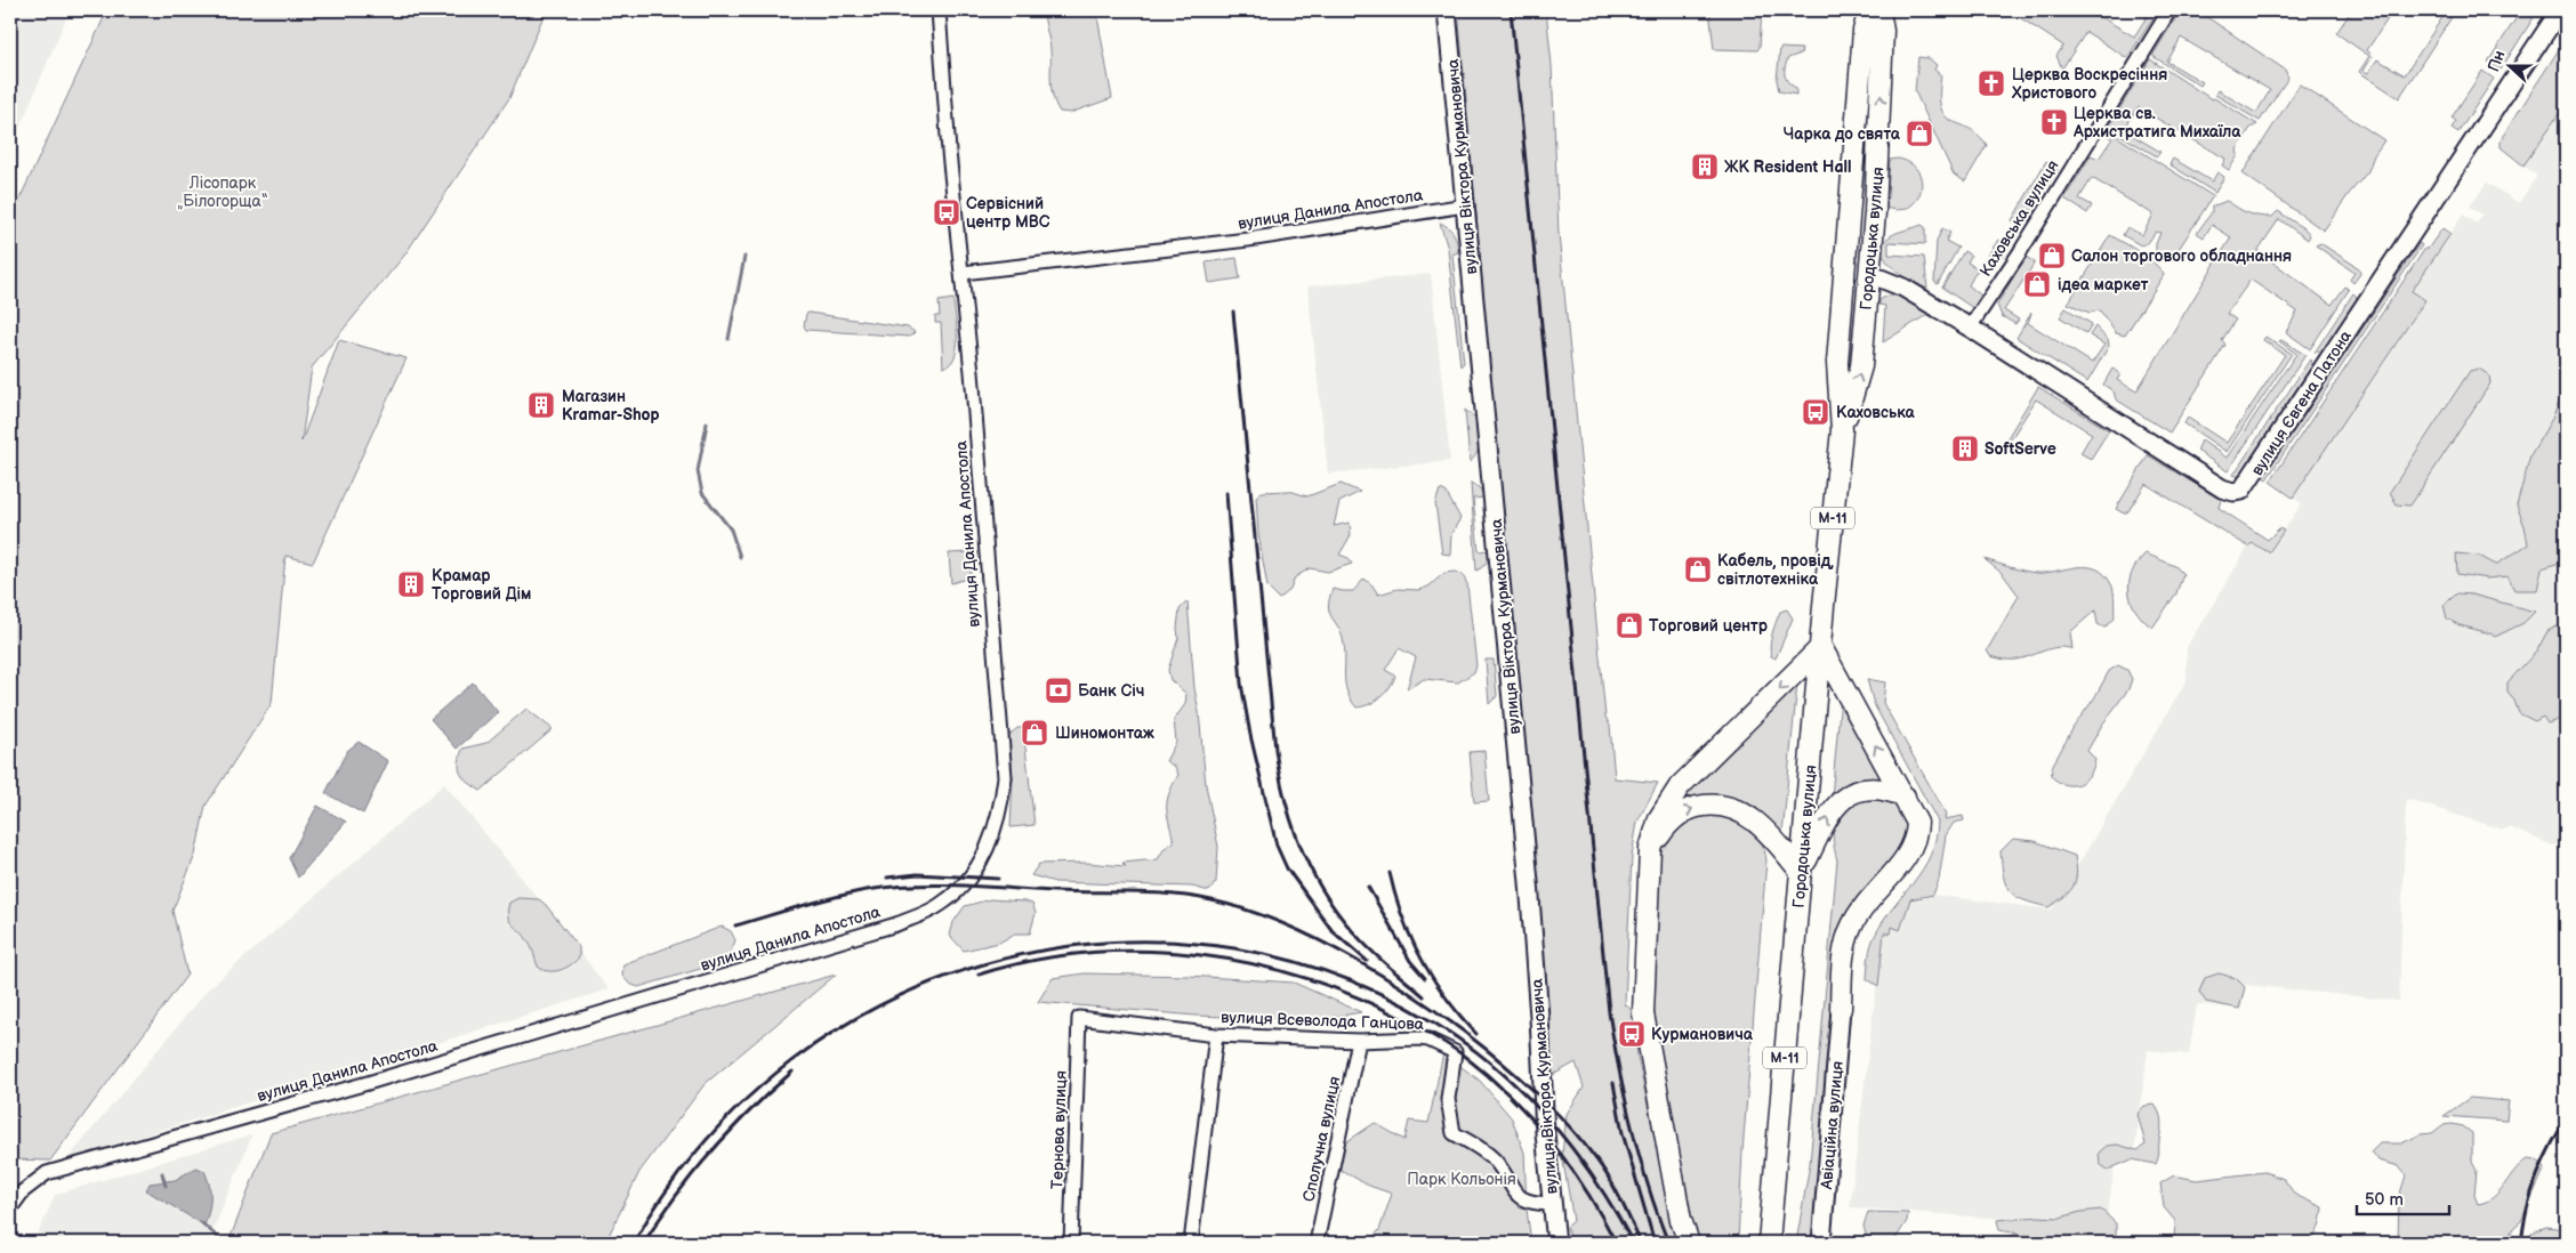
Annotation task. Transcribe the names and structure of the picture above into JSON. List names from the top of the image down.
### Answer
{
  "streets": {
    "main road": ["Городоцька вулиця", "М-11"],
    "street": [
      "вулиця Віктора Курмановича",
      "вулиця Данила Апостола",
      "Каховська вулиця",
      "вулиця Євгена Патона",
      "вулиця Всеволода Ганцова",
      "Авіаційна вулиця",
      "Тернова вулиця",
      "Сполучна вулиця"
    ]
  },
  "crossings": [
    ["вулиця Віктора Курмановича", "вулиця Данила Апостола"],
    ["вулиця Віктора Курмановича", "вулиця Всеволода Ганцова"],
    ["Каховська вулиця", "вулиця Євгена Патона"],
    ["Городоцька вулиця", "вулиця Євгена Патона"],
    ["вулиця Всеволода Ганцова", "Тернова вулиця"],
    ["вулиця Всеволода Ганцова", "Сполучна вулиця"]
  ],
  "parks": ["Лісопарк „Білогорща“", "Парк Кольонія"],
  "places": {
    "church": ["Церква Воскресіння Христового", "Церква св. Архистратига Михаїла"],
    "shop": [
      "Чарка до свята",
      "Салон торгового обладнання",
      "ідеа маркет",
      "Кабель, провід, світлотехніка",
      "Торговий центр",
      "Шиномонтаж"
    ],
    "building": [
      "ЖК Resident Hall",
      "Магазин Kramar-Shop",
      "SoftServe",
      "Крамар Торговий Дім"
    ],
    "bus stop": ["Сервісний центр МВС", "Каховська", "Курмановича"],
    "bank": ["Банк Січ"]
  },
  "scale_bar": "50 m",
  "north": "left"
}
